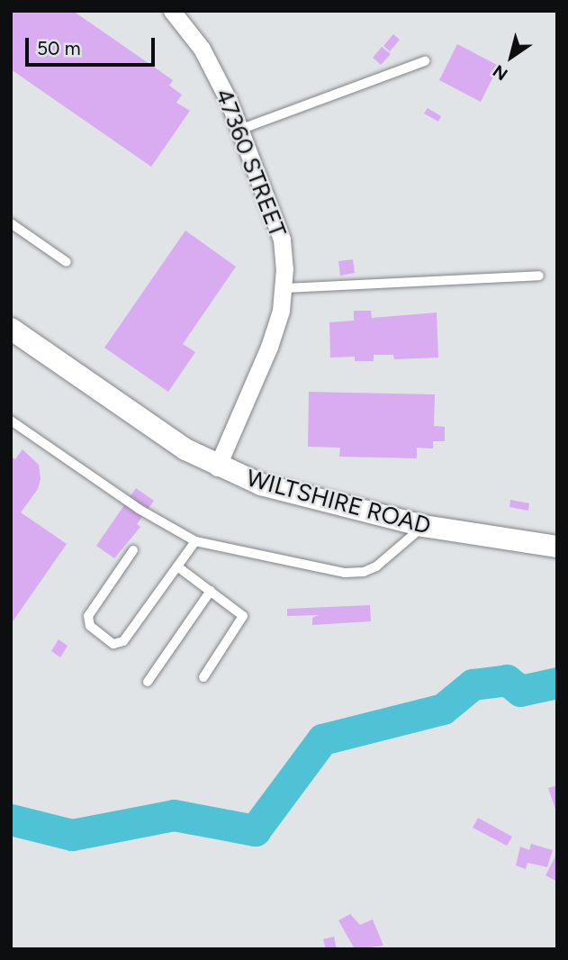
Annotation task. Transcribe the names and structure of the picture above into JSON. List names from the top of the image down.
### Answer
{
  "streets": {
    "street": ["47360 STREET", "WILTSHIRE ROAD"]
  },
  "crossings": [
    ["47360 STREET", "WILTSHIRE ROAD"]
  ],
  "scale_bar": "50 m",
  "north": "bottom left"
}
